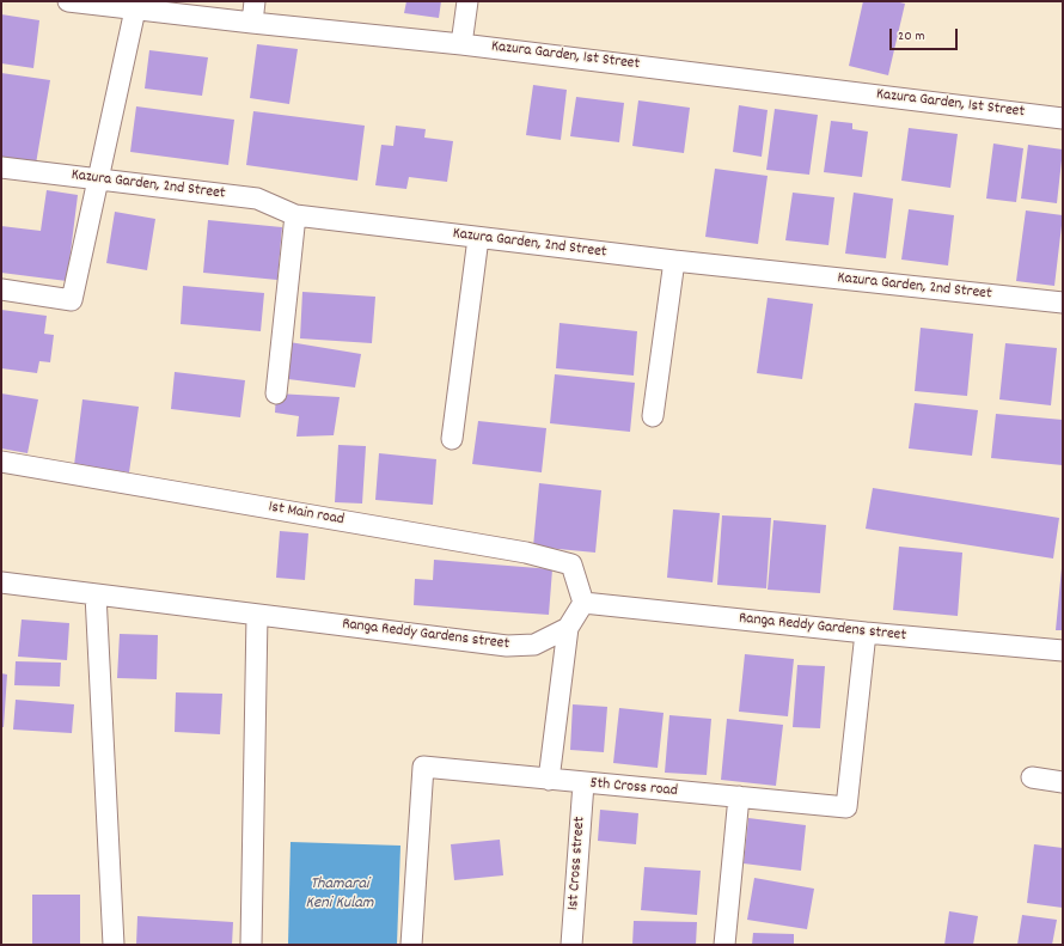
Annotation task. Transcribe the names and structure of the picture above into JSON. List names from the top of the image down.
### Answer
{
  "streets": {
    "street": [
      "Kazura Garden, 1st Street",
      "Kazura Garden, 2nd Street",
      "1st Main road",
      "Ranga Reddy Gardens street",
      "5th Cross road",
      "1st Cross street"
    ]
  },
  "crossings": [
    ["1st Main road", "Ranga Reddy Gardens street"],
    ["Ranga Reddy Gardens street", "5th Cross road"],
    ["5th Cross road", "1st Cross street"]
  ],
  "water": ["Thamarai Keni Kulam"],
  "scale_bar": "20 m"
}
